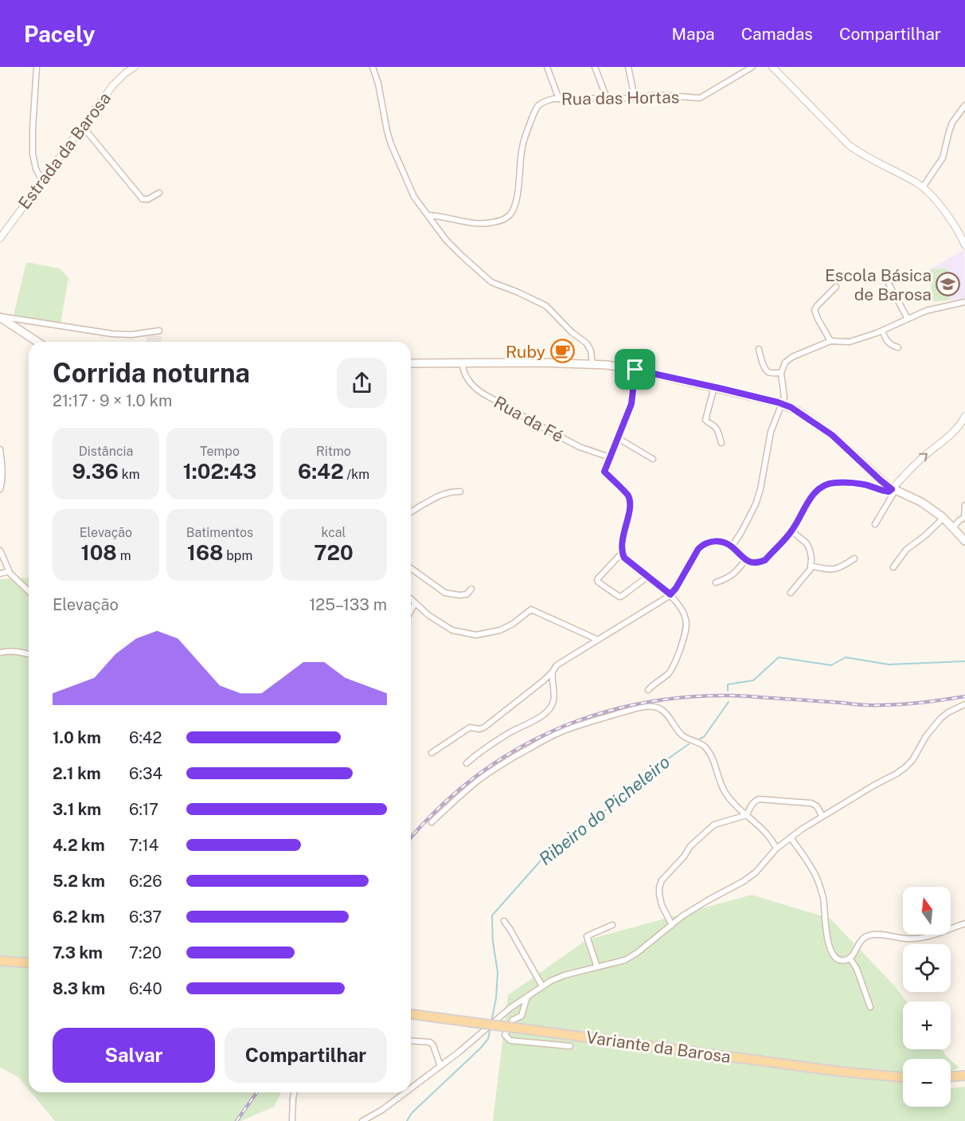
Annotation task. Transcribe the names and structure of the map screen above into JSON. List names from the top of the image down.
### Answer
{
  "streets": {
    "main road": ["Variante da Barosa"],
    "street": ["Rua das Hortas", "Estrada da Barosa", "Rua da Fé"]
  },
  "water": ["Ribeiro do Picheleiro"],
  "places": {
    "school or university": ["Escola Básica de Barosa"],
    "cafe": ["Ruby"]
  },
  "north": "top",
  "page": {
    "header": "Pacely",
    "nav": ["Mapa", "Camadas", "Compartilhar"],
    "heading": ["Corrida noturna", "21:17 · 9 × 1.0 km"],
    "stats": [
      ["Distância", "9.36 km"],
      ["Tempo", "1:02:43"],
      ["Ritmo", "6:42 /km"],
      ["Elevação", "108 m"],
      ["Batimentos", "168 bpm"],
      ["kcal", "720"]
    ],
    "chart": ["Elevação", "125–133 m"],
    "list": [
      {
        "name": "1.0 km",
        "note": "6:42"
      },
      {
        "name": "2.1 km",
        "note": "6:34"
      },
      {
        "name": "3.1 km",
        "note": "6:17"
      },
      {
        "name": "4.2 km",
        "note": "7:14"
      },
      {
        "name": "5.2 km",
        "note": "6:26"
      },
      {
        "name": "6.2 km",
        "note": "6:37"
      },
      {
        "name": "7.3 km",
        "note": "7:20"
      },
      {
        "name": "8.3 km",
        "note": "6:40"
      }
    ],
    "map_buttons": ["+", "−"],
    "buttons": ["Salvar", "Compartilhar"]
  }
}
